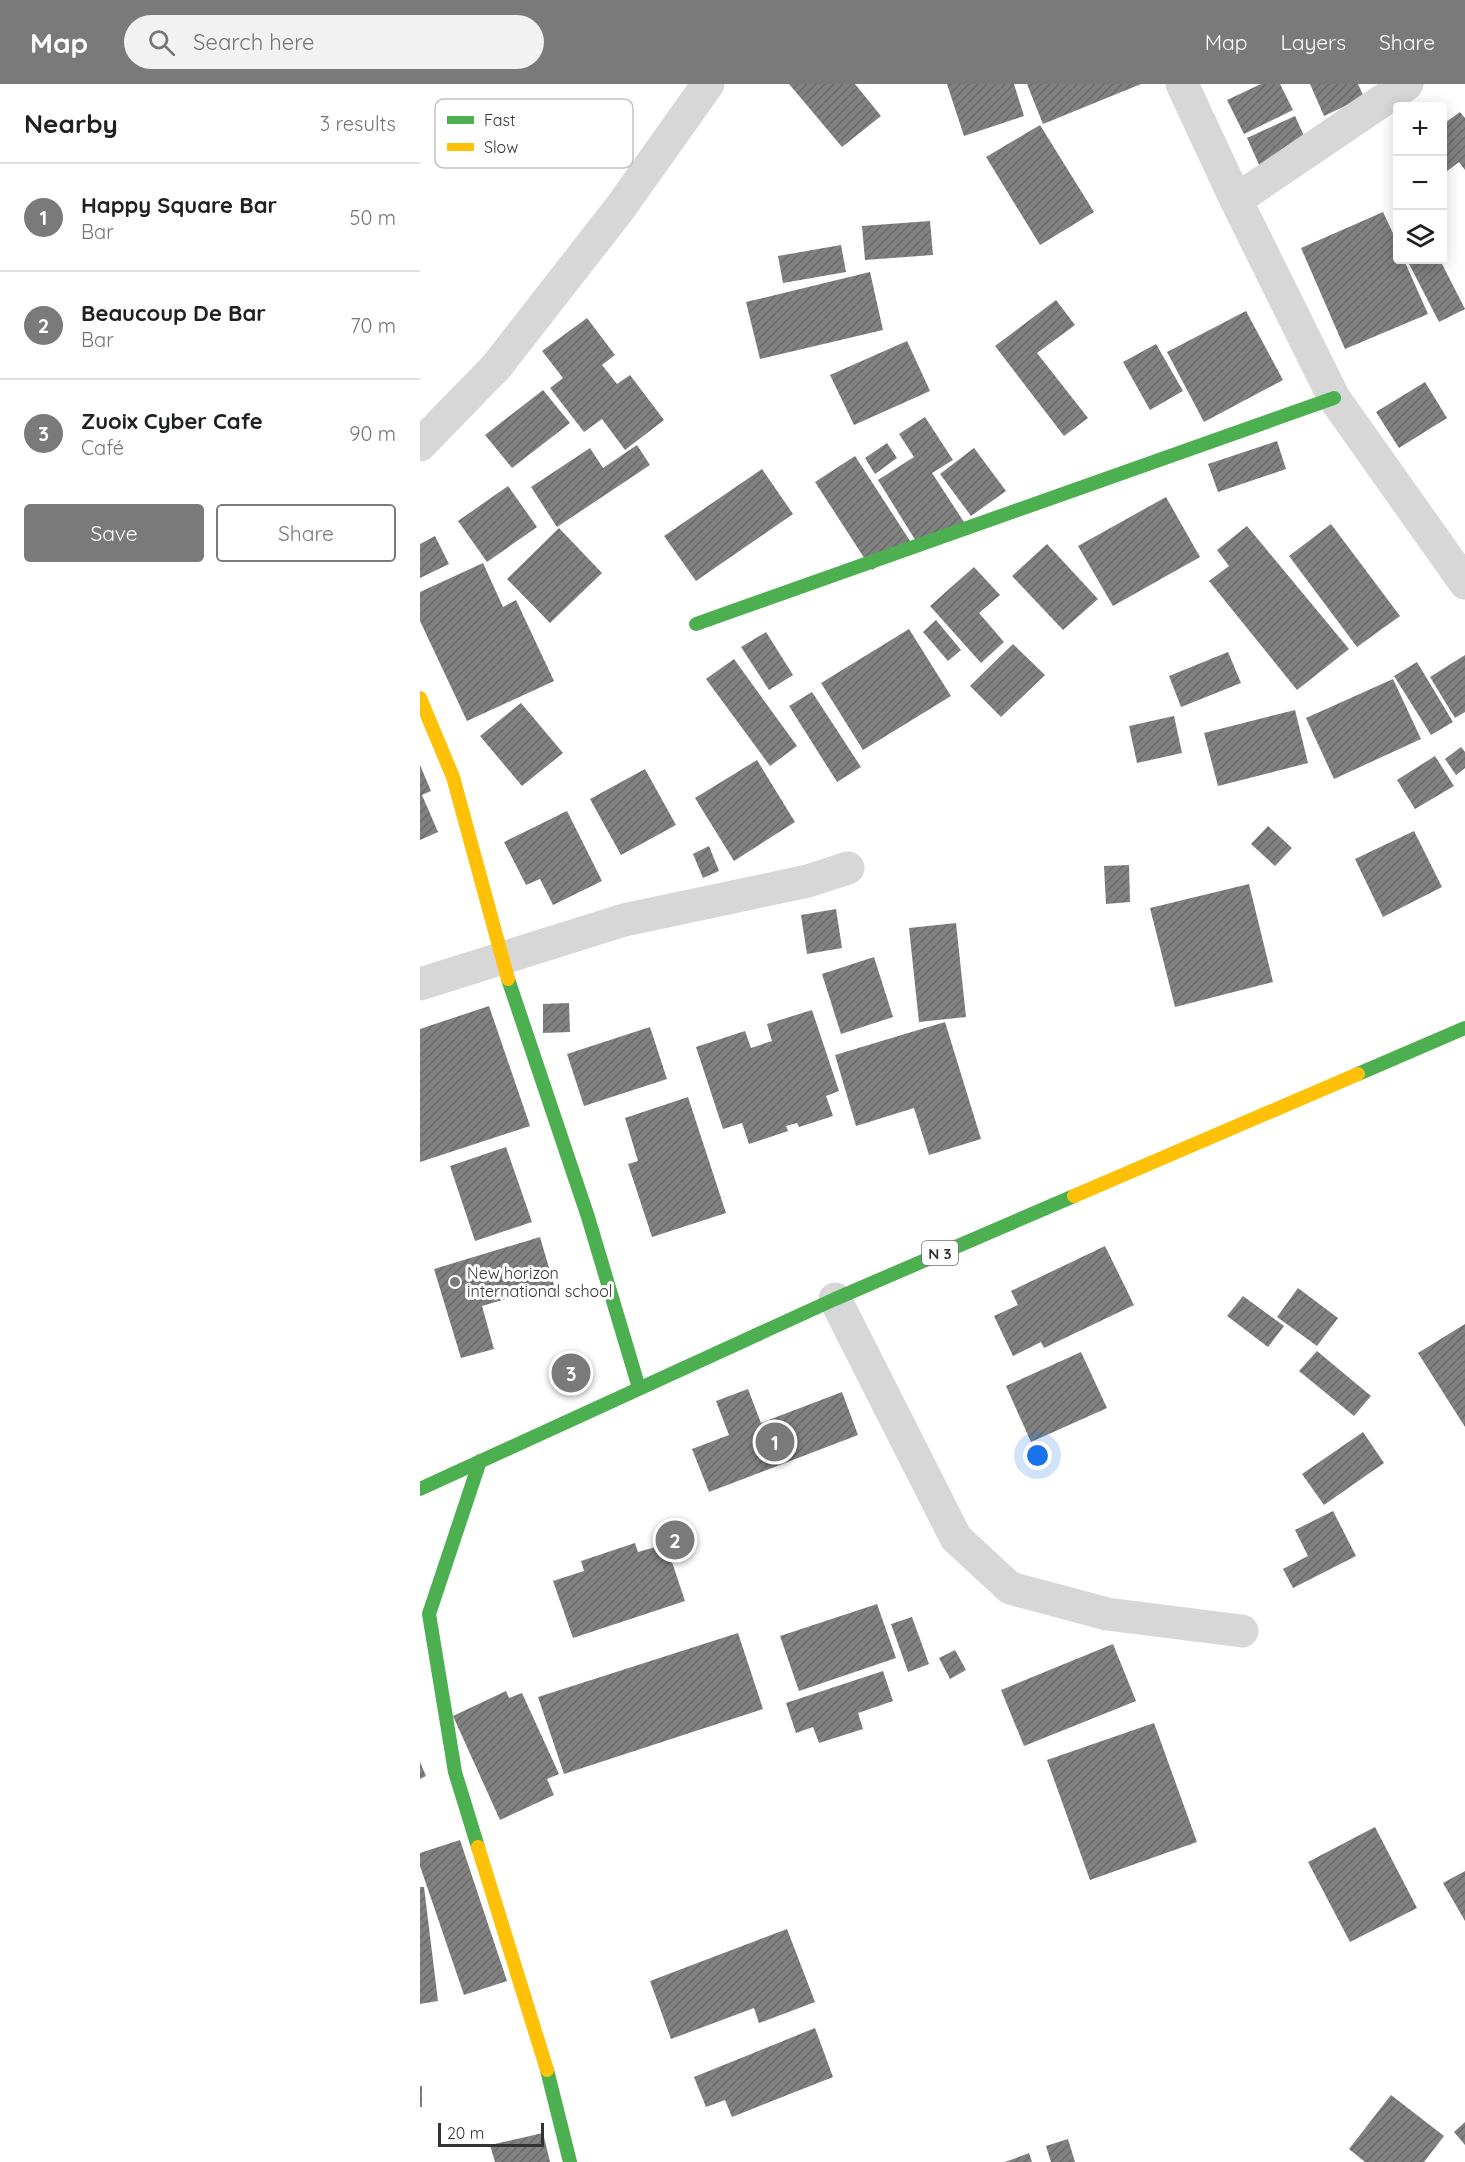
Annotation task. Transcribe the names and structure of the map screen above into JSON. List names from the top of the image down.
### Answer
{
  "streets": {
    "main road": ["N 3"]
  },
  "places": ["New horizon international school"],
  "legend": ["Fast", "Slow"],
  "scale_bar": "20 m",
  "page": {
    "header": "Map",
    "search": "Search here",
    "nav": ["Map", "Layers", "Share"],
    "heading": ["Nearby", "3 results"],
    "map_buttons": ["+", "−"],
    "list": [
      {
        "mark": "1",
        "name": "Happy Square Bar",
        "note": "Bar",
        "value": "50 m"
      },
      {
        "mark": "2",
        "name": "Beaucoup De Bar",
        "note": "Bar",
        "value": "70 m"
      },
      {
        "mark": "3",
        "name": "Zuoix Cyber Cafe",
        "note": "Café",
        "value": "90 m"
      }
    ],
    "buttons": ["Save", "Share"],
    "pins": ["3", "1", "2"],
    "scale": "20 m"
  }
}
